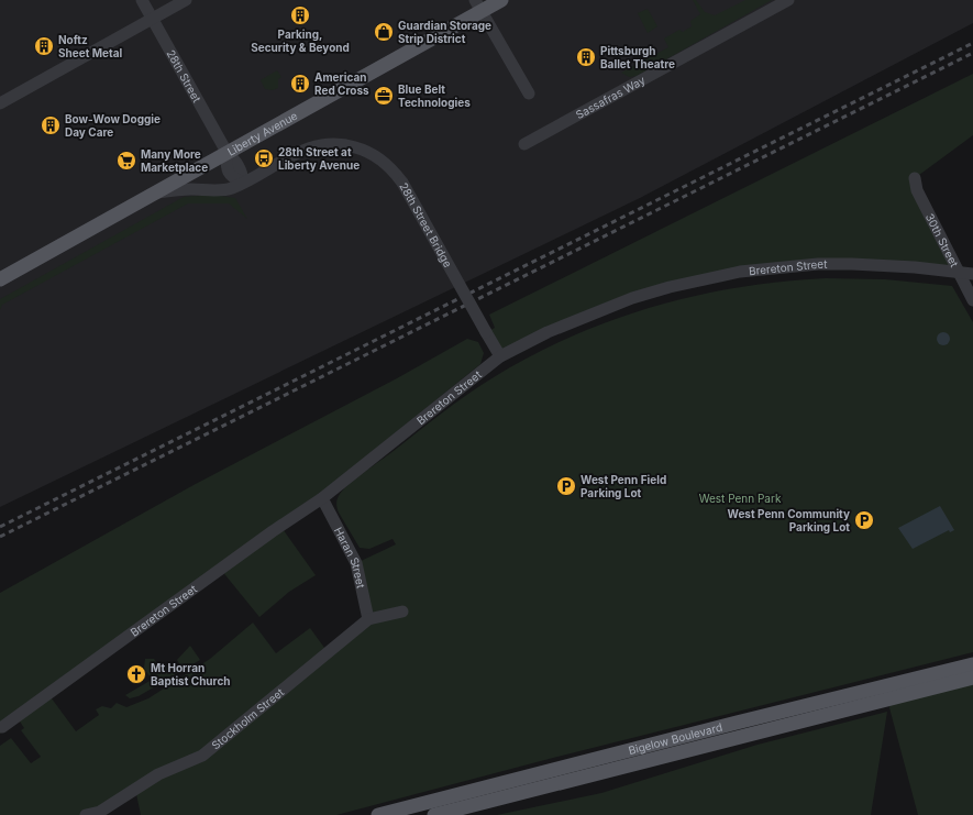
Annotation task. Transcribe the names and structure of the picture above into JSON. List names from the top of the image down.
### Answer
{
  "streets": {
    "main road": ["Liberty Avenue", "Bigelow Boulevard"],
    "street": [
      "28th Street",
      "Sassafras Way",
      "28th Street Bridge",
      "30th Street",
      "Brereton Street",
      "Haran Street",
      "Stockholm Street"
    ]
  },
  "crossings": [
    ["28th Street", "Liberty Avenue"],
    ["28th Street", "28th Street Bridge"],
    ["Liberty Avenue", "28th Street Bridge"],
    ["28th Street Bridge", "Brereton Street"],
    ["30th Street", "Brereton Street"],
    ["Brereton Street", "Haran Street"],
    ["Haran Street", "Stockholm Street"]
  ],
  "parks": ["West Penn Park"],
  "places": {
    "building": [
      "Parking, Security & Beyond",
      "Noftz Sheet Metal",
      "Pittsburgh Ballet Theatre",
      "American Red Cross",
      "Bow-Wow Doggie Day Care"
    ],
    "shop": ["Guardian Storage Strip District"],
    "office": ["Blue Belt Technologies"],
    "bus stop": ["28th Street at Liberty Avenue"],
    "supermarket": ["Many More Marketplace"],
    "parking": ["West Penn Field Parking Lot", "West Penn Community Parking Lot"],
    "church": ["Mt Horran Baptist Church"]
  }
}
